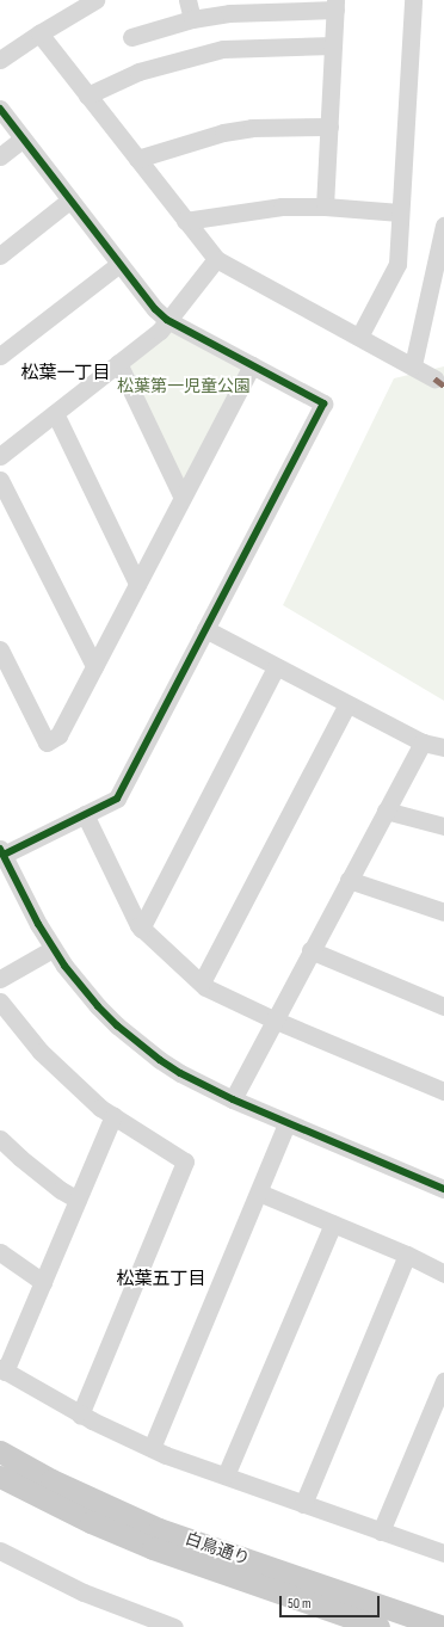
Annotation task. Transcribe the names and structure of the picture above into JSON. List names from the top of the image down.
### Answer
{
  "streets": {
    "main road": ["白鳥通り"]
  },
  "districts": ["松葉一丁目", "松葉五丁目"],
  "parks": ["松葉第一児童公園"],
  "scale_bar": "50 m"
}
